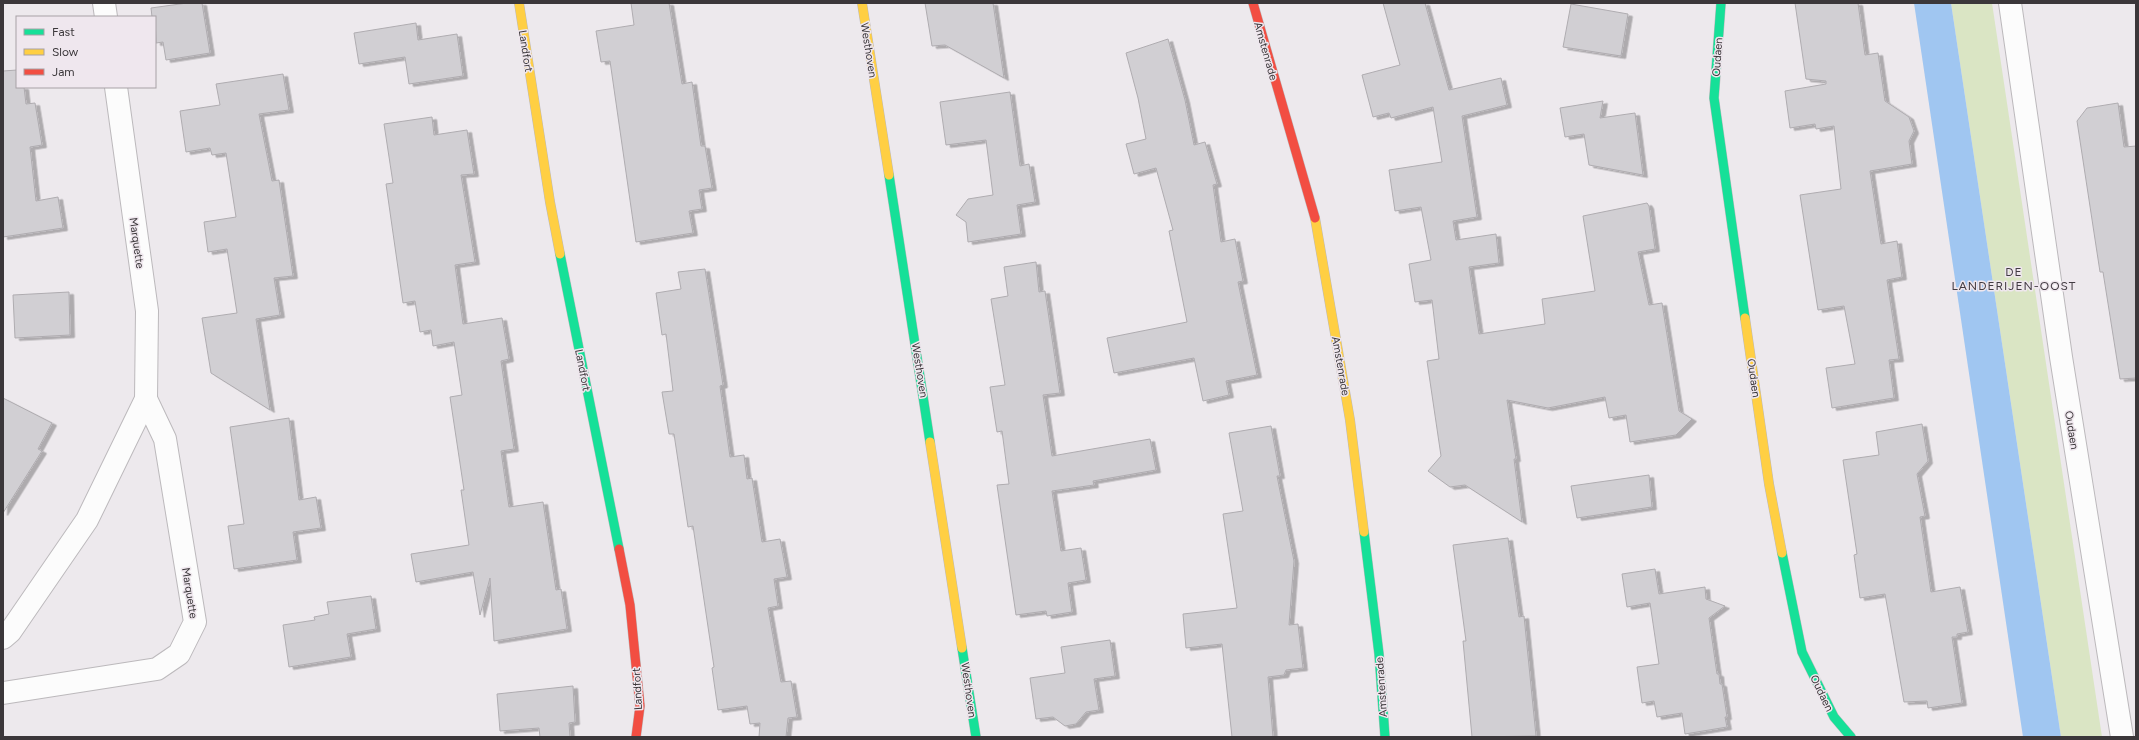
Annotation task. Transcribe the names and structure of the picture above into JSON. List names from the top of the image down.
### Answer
{
  "streets": {
    "street": [
      "Westhoven",
      "Landfort",
      "Amstenrade",
      "Oudaen",
      "Marquette"
    ]
  },
  "districts": ["DE LANDERIJEN-OOST"],
  "legend": ["Fast", "Slow", "Jam"]
}
